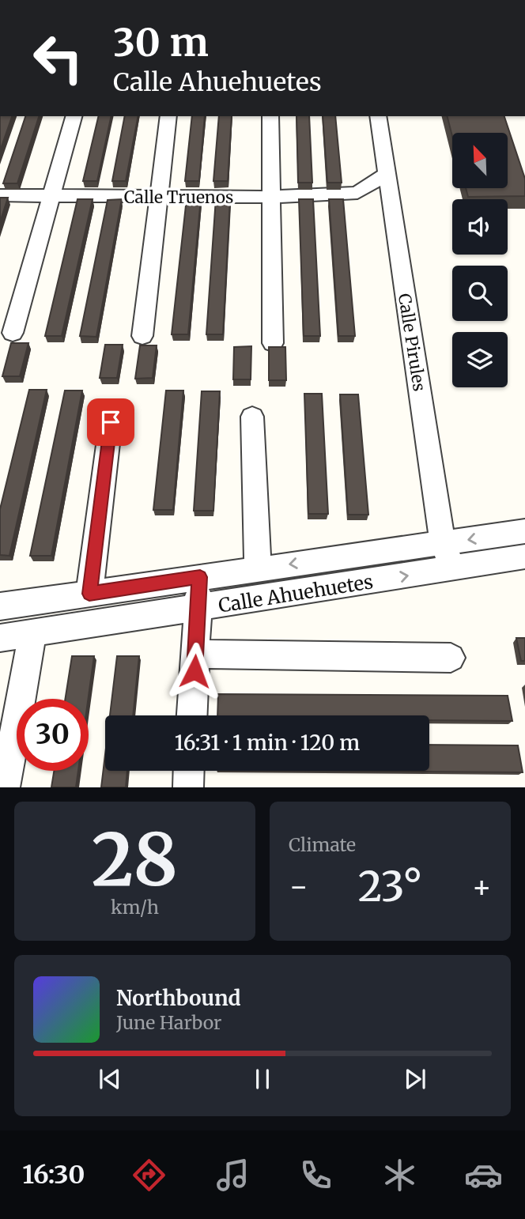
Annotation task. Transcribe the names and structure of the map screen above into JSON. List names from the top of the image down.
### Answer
{
  "streets": {
    "street": ["Calle Truenos", "Calle Pirules", "Calle Ahuehuetes"]
  },
  "crossings": [
    ["Calle Pirules", "Calle Ahuehuetes"]
  ],
  "north": "top left",
  "page": {
    "turn": ["30 m", "Calle Ahuehuetes"],
    "limit": "30",
    "trip": "16:31 · 1 min · 120 m",
    "tile": [
      ["28", "km/h"],
      "Climate"
    ],
    "heat": ["−", "23°", "+"],
    "song": ["Northbound", "June Harbor"],
    "tabs": "16:30"
  }
}
